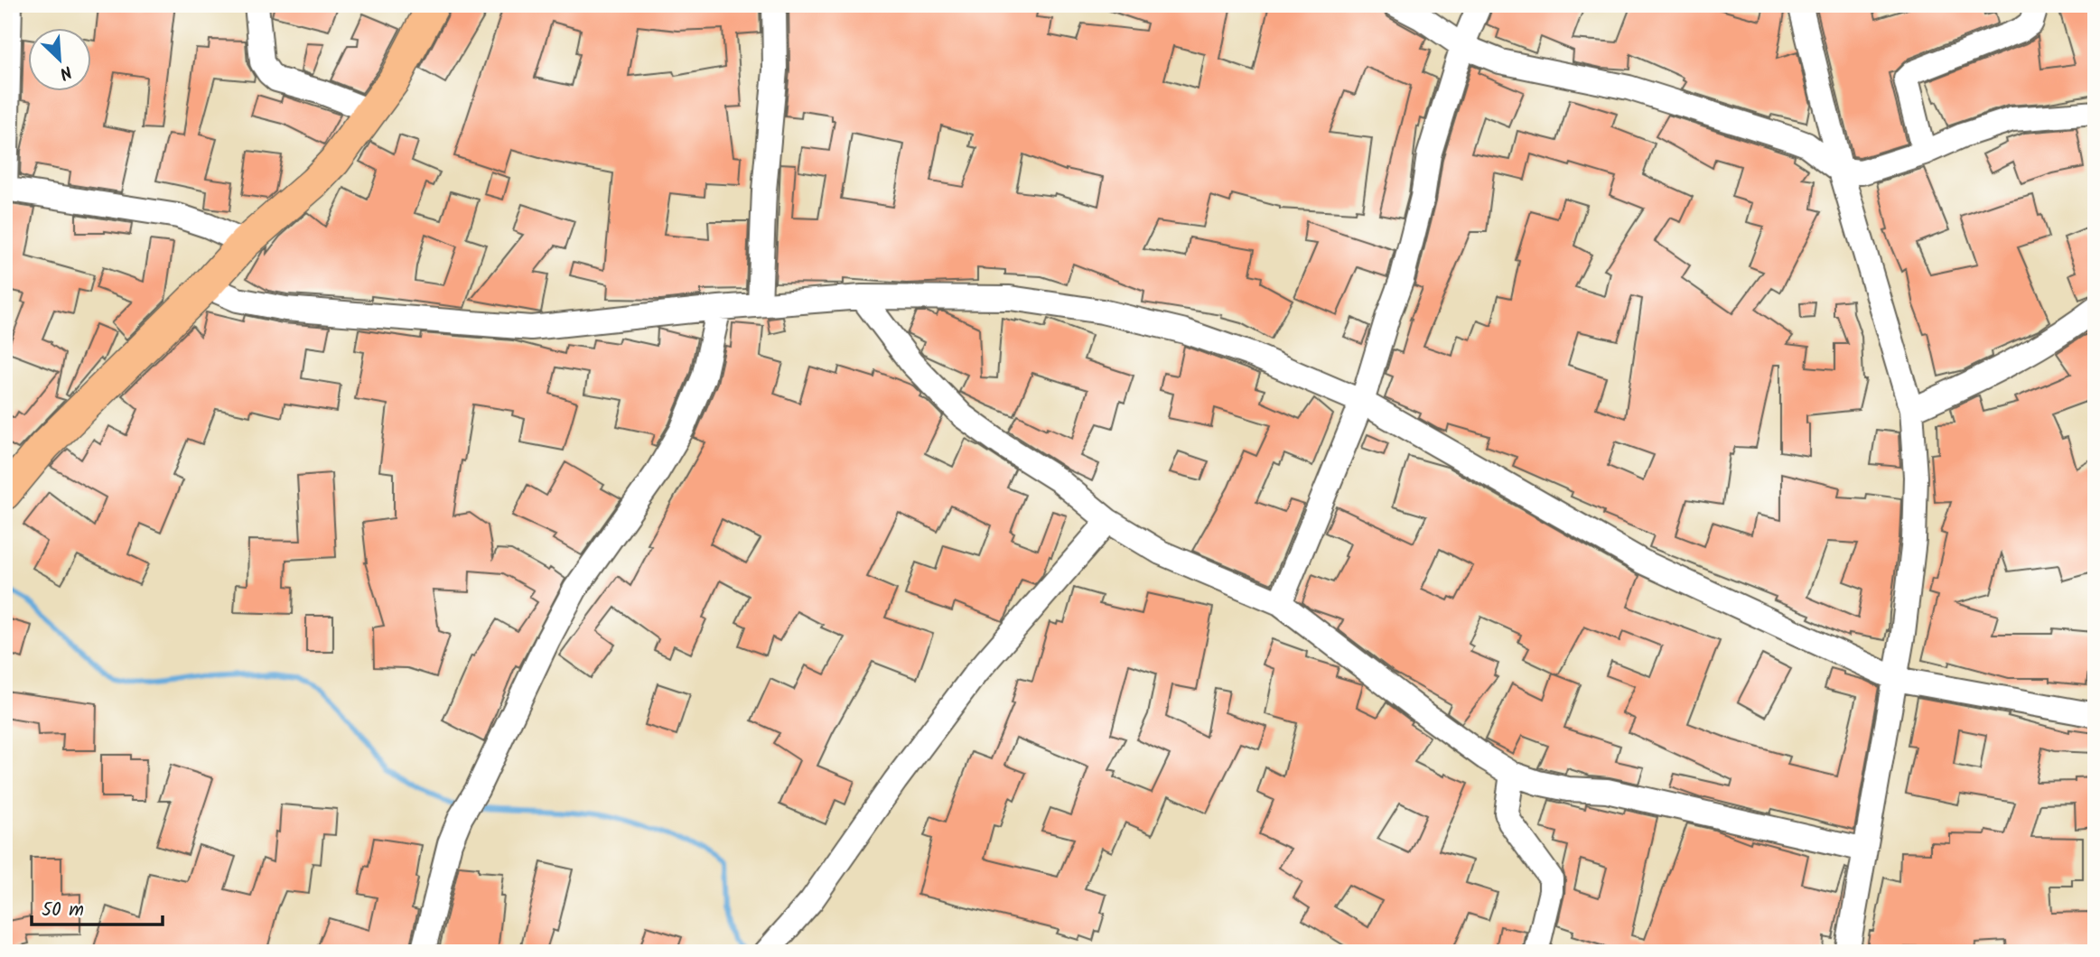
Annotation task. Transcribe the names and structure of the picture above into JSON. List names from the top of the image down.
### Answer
{
  "scale_bar": "50 m",
  "north": "bottom right"
}
